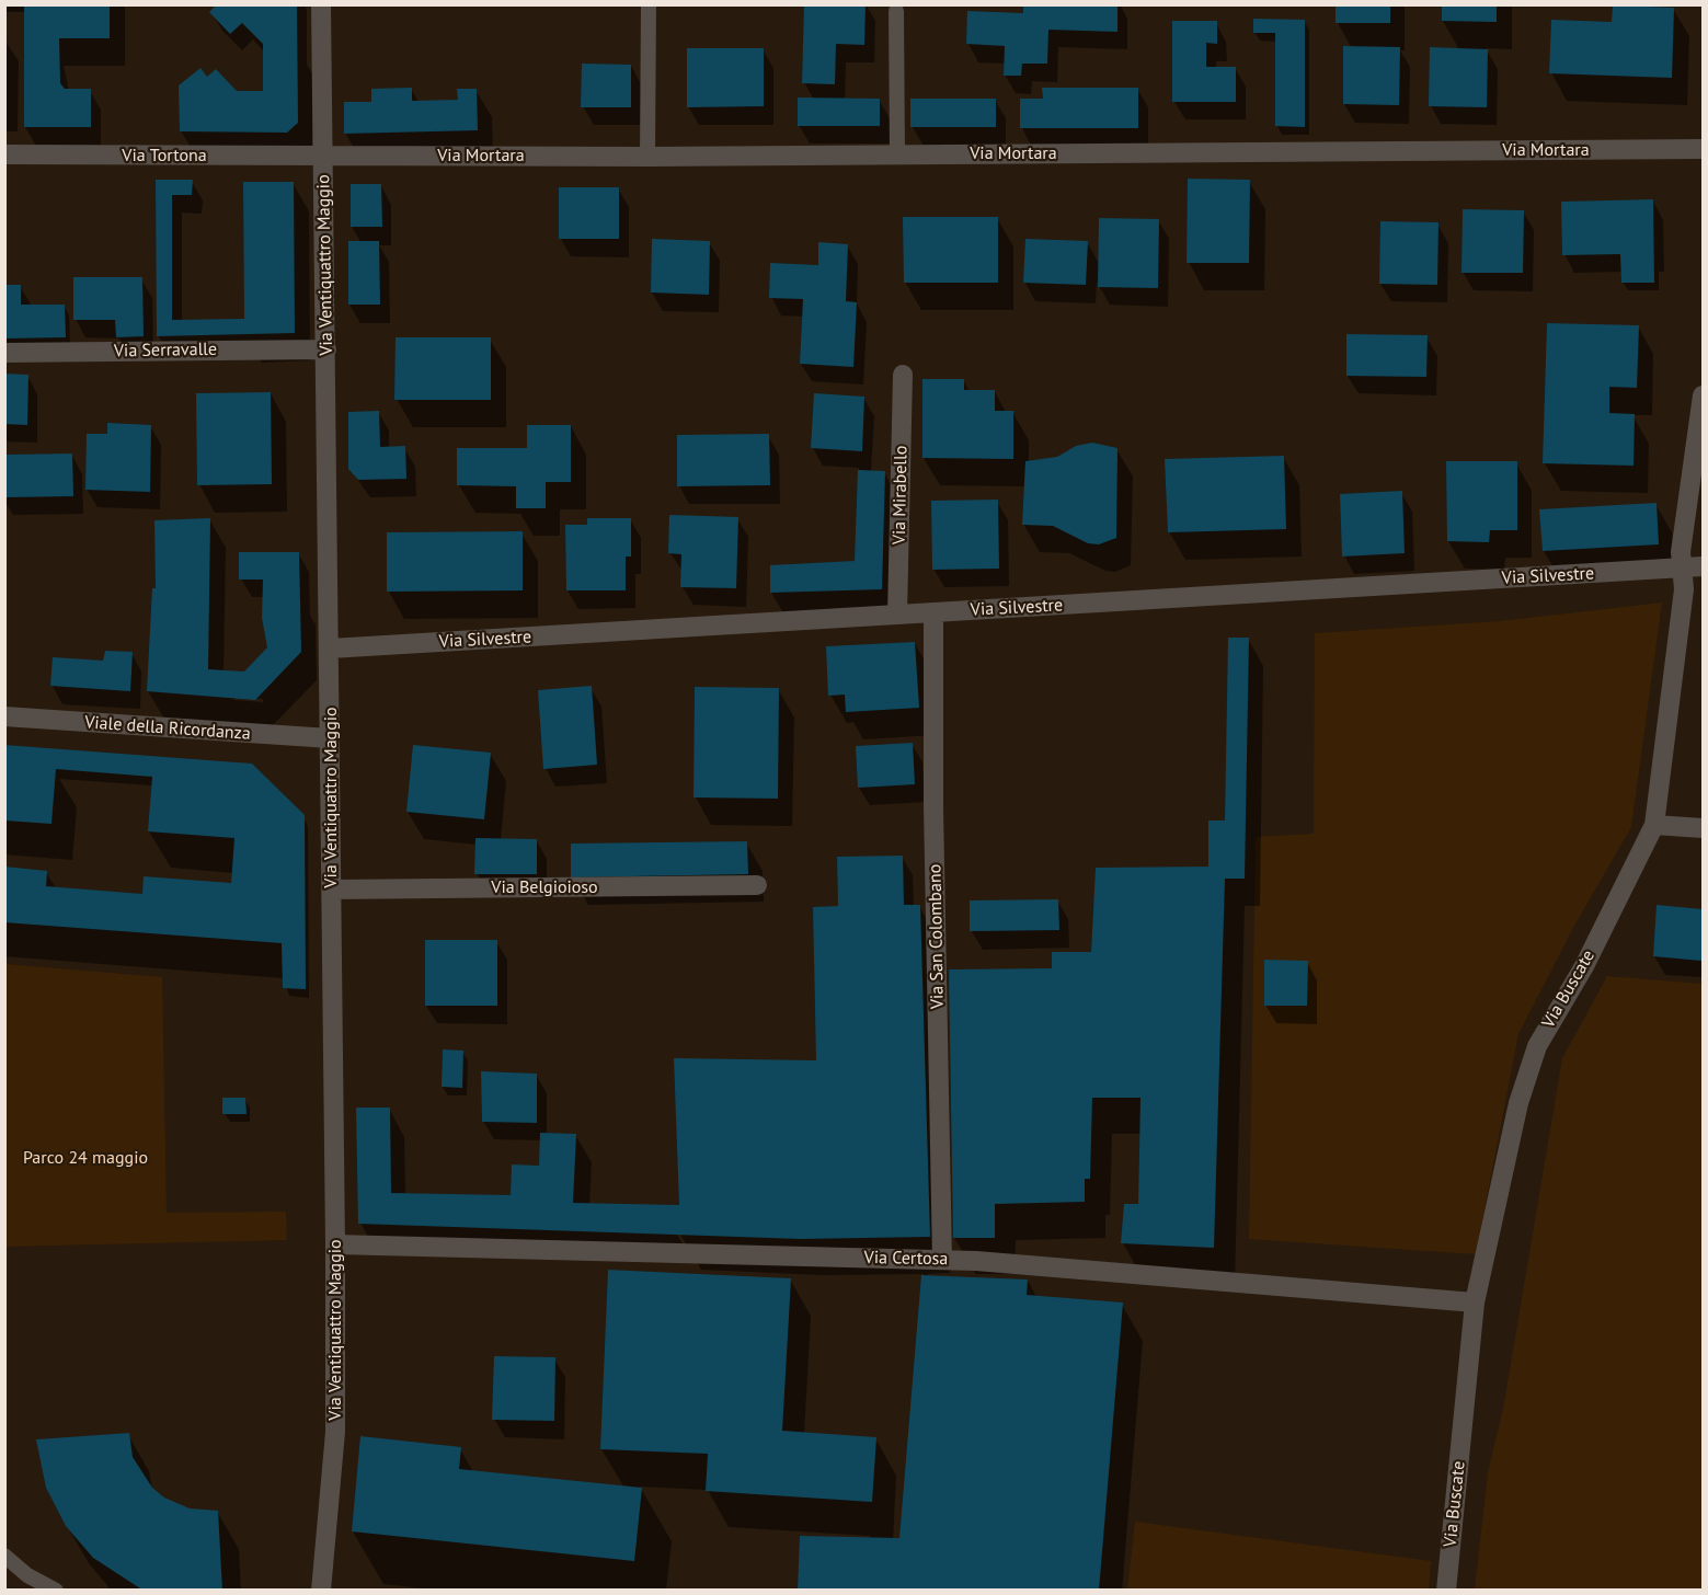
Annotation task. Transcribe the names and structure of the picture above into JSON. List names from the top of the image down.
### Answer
{
  "streets": {
    "street": [
      "Via Mortara",
      "Via Tortona",
      "Via Ventiquattro Maggio",
      "Via Serravalle",
      "Via Mirabello",
      "Via Silvestre",
      "Viale della Ricordanza",
      "Via Belgioioso",
      "Via San Colombano",
      "Via Buscate",
      "Via Certosa"
    ]
  },
  "crossings": [
    ["Via Mortara", "Via Tortona"],
    ["Via Mortara", "Via Ventiquattro Maggio"],
    ["Via Tortona", "Via Ventiquattro Maggio"],
    ["Via Ventiquattro Maggio", "Via Serravalle"],
    ["Via Ventiquattro Maggio", "Via Silvestre"],
    ["Via Ventiquattro Maggio", "Viale della Ricordanza"],
    ["Via Ventiquattro Maggio", "Via Belgioioso"],
    ["Via Ventiquattro Maggio", "Via Certosa"],
    ["Via Mirabello", "Via Silvestre"],
    ["Via Silvestre", "Via San Colombano"],
    ["Via Silvestre", "Via Buscate"],
    ["Via San Colombano", "Via Certosa"],
    ["Via Buscate", "Via Certosa"]
  ],
  "parks": ["Parco 24 maggio"]
}
